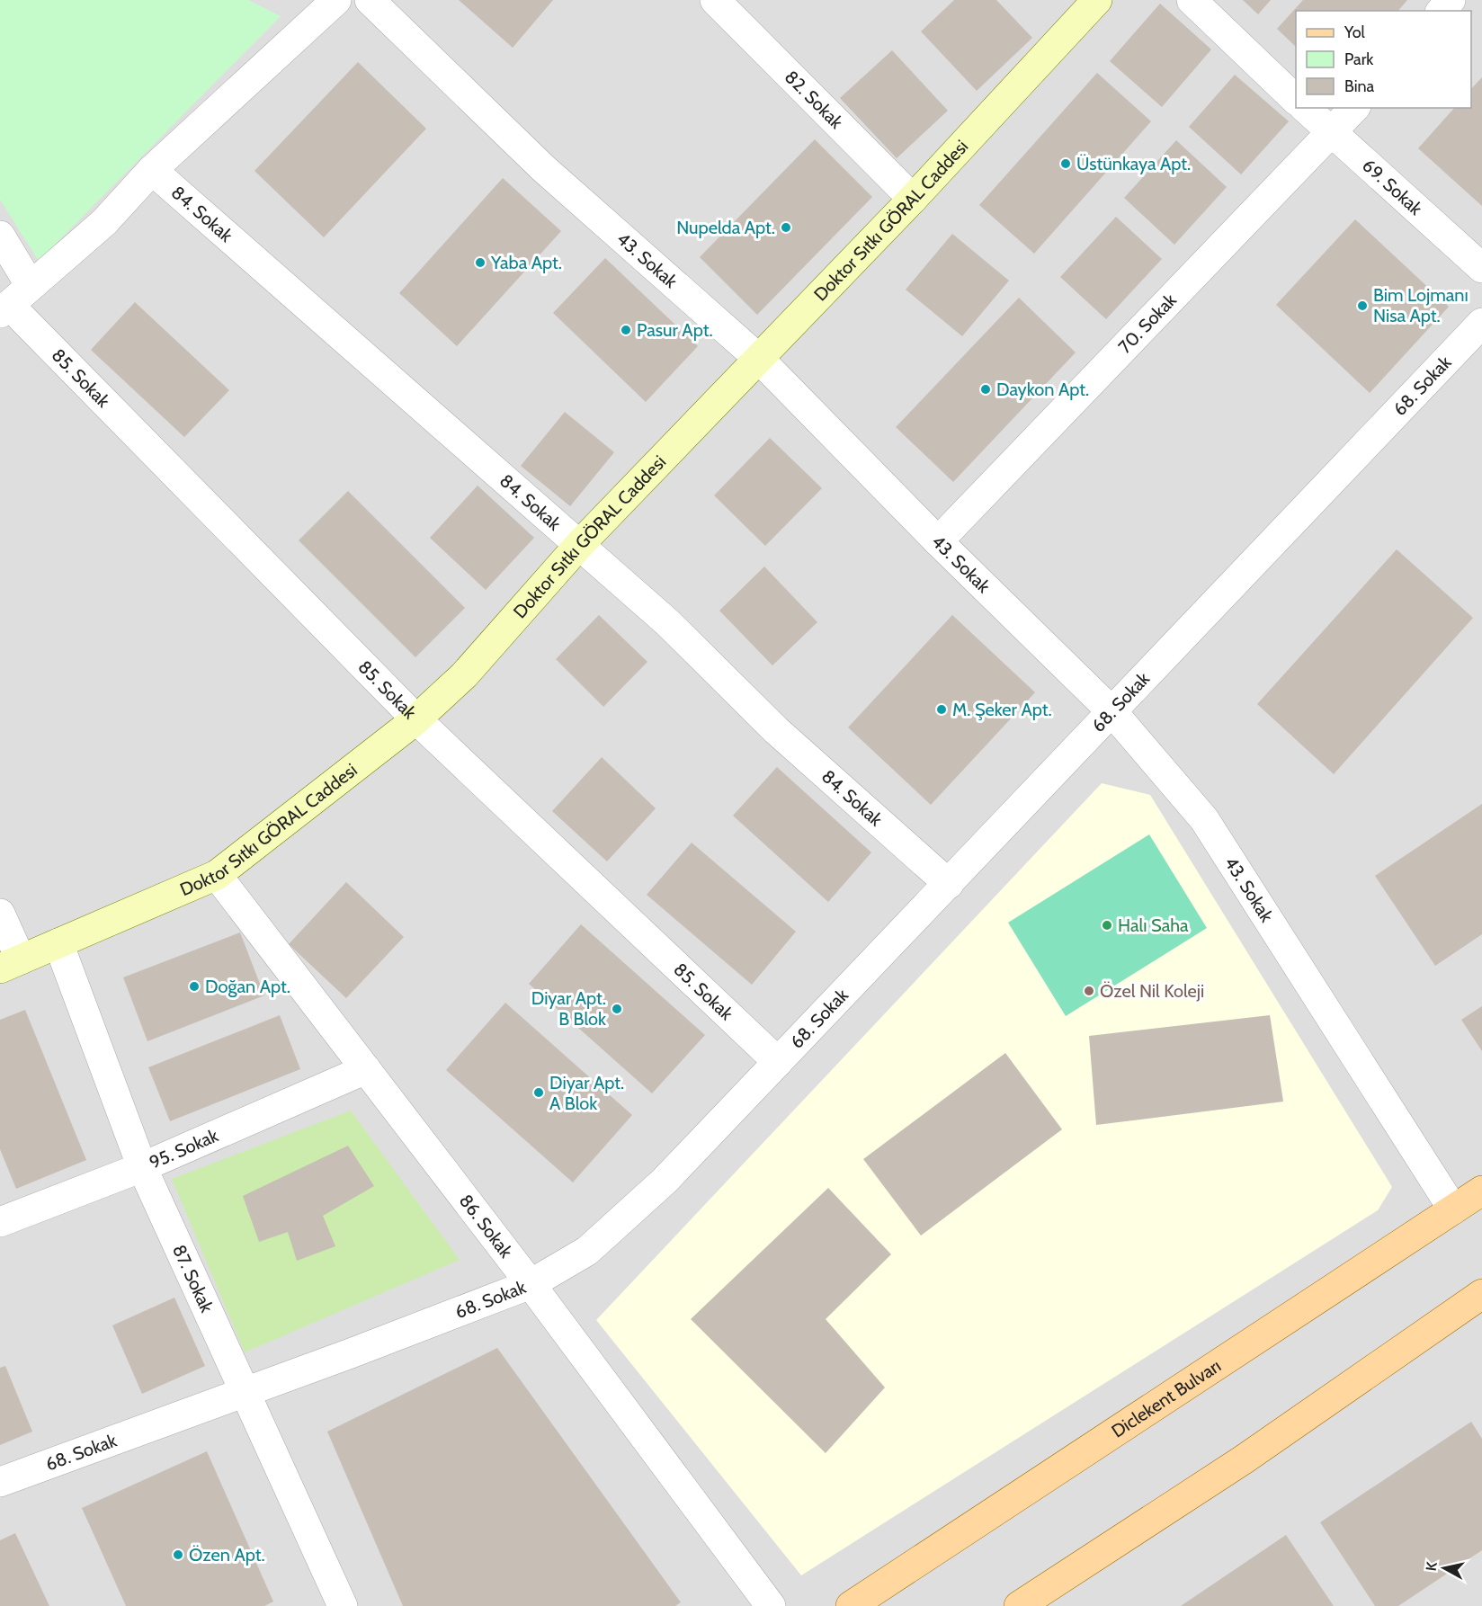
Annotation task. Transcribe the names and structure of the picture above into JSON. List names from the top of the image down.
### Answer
{
  "streets": {
    "main road": ["Diclekent Bulvarı"],
    "street": [
      "82. Sokak",
      "69. Sokak",
      "84. Sokak",
      "Doktor Sıtkı GÖRAL Caddesi",
      "43. Sokak",
      "70. Sokak",
      "85. Sokak",
      "68. Sokak",
      "95. Sokak",
      "86. Sokak",
      "87. Sokak"
    ]
  },
  "crossings": [
    ["82. Sokak", "Doktor Sıtkı GÖRAL Caddesi"],
    ["69. Sokak", "70. Sokak"],
    ["84. Sokak", "Doktor Sıtkı GÖRAL Caddesi"],
    ["84. Sokak", "68. Sokak"],
    ["Doktor Sıtkı GÖRAL Caddesi", "43. Sokak"],
    ["Doktor Sıtkı GÖRAL Caddesi", "85. Sokak"],
    ["Doktor Sıtkı GÖRAL Caddesi", "86. Sokak"],
    ["Doktor Sıtkı GÖRAL Caddesi", "87. Sokak"],
    ["43. Sokak", "70. Sokak"],
    ["43. Sokak", "68. Sokak"],
    ["43. Sokak", "Diclekent Bulvarı"],
    ["85. Sokak", "68. Sokak"],
    ["68. Sokak", "86. Sokak"],
    ["68. Sokak", "87. Sokak"],
    ["95. Sokak", "86. Sokak"],
    ["95. Sokak", "87. Sokak"]
  ],
  "places": [
    "Üstünkaya Apt.",
    "Nupelda Apt.",
    "Yaba Apt.",
    "Bim Lojmanı Nisa Apt.",
    "Pasur Apt.",
    "Daykon Apt.",
    "M. Şeker Apt.",
    "Halı Saha",
    "Doğan Apt.",
    "Özel Nil Koleji",
    "Diyar Apt. B Blok",
    "Diyar Apt. A Blok",
    "Özen Apt."
  ],
  "legend": ["Yol", "Park", "Bina"],
  "north": "left"
}
